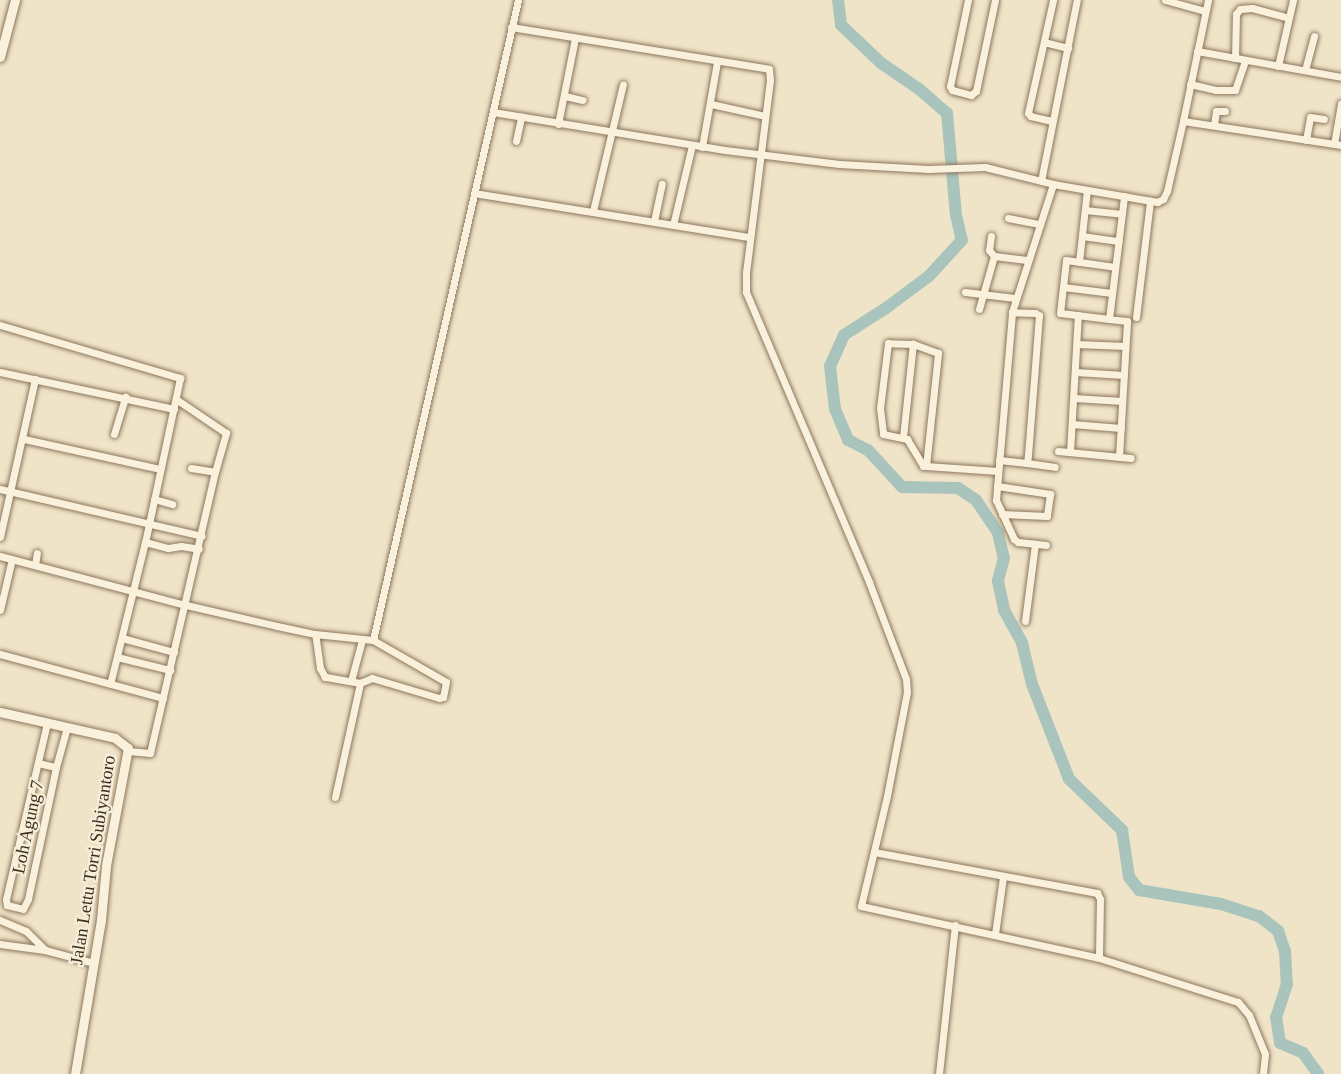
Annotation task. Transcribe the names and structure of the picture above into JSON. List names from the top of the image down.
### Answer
{
  "streets": {
    "main road": ["Jalan Lettu Torri Subiyantoro"],
    "street": ["Loh Agung 7"]
  },
  "crossings": [
    ["Loh Agung 7", "Jalan Lettu Torri Subiyantoro"]
  ]
}
